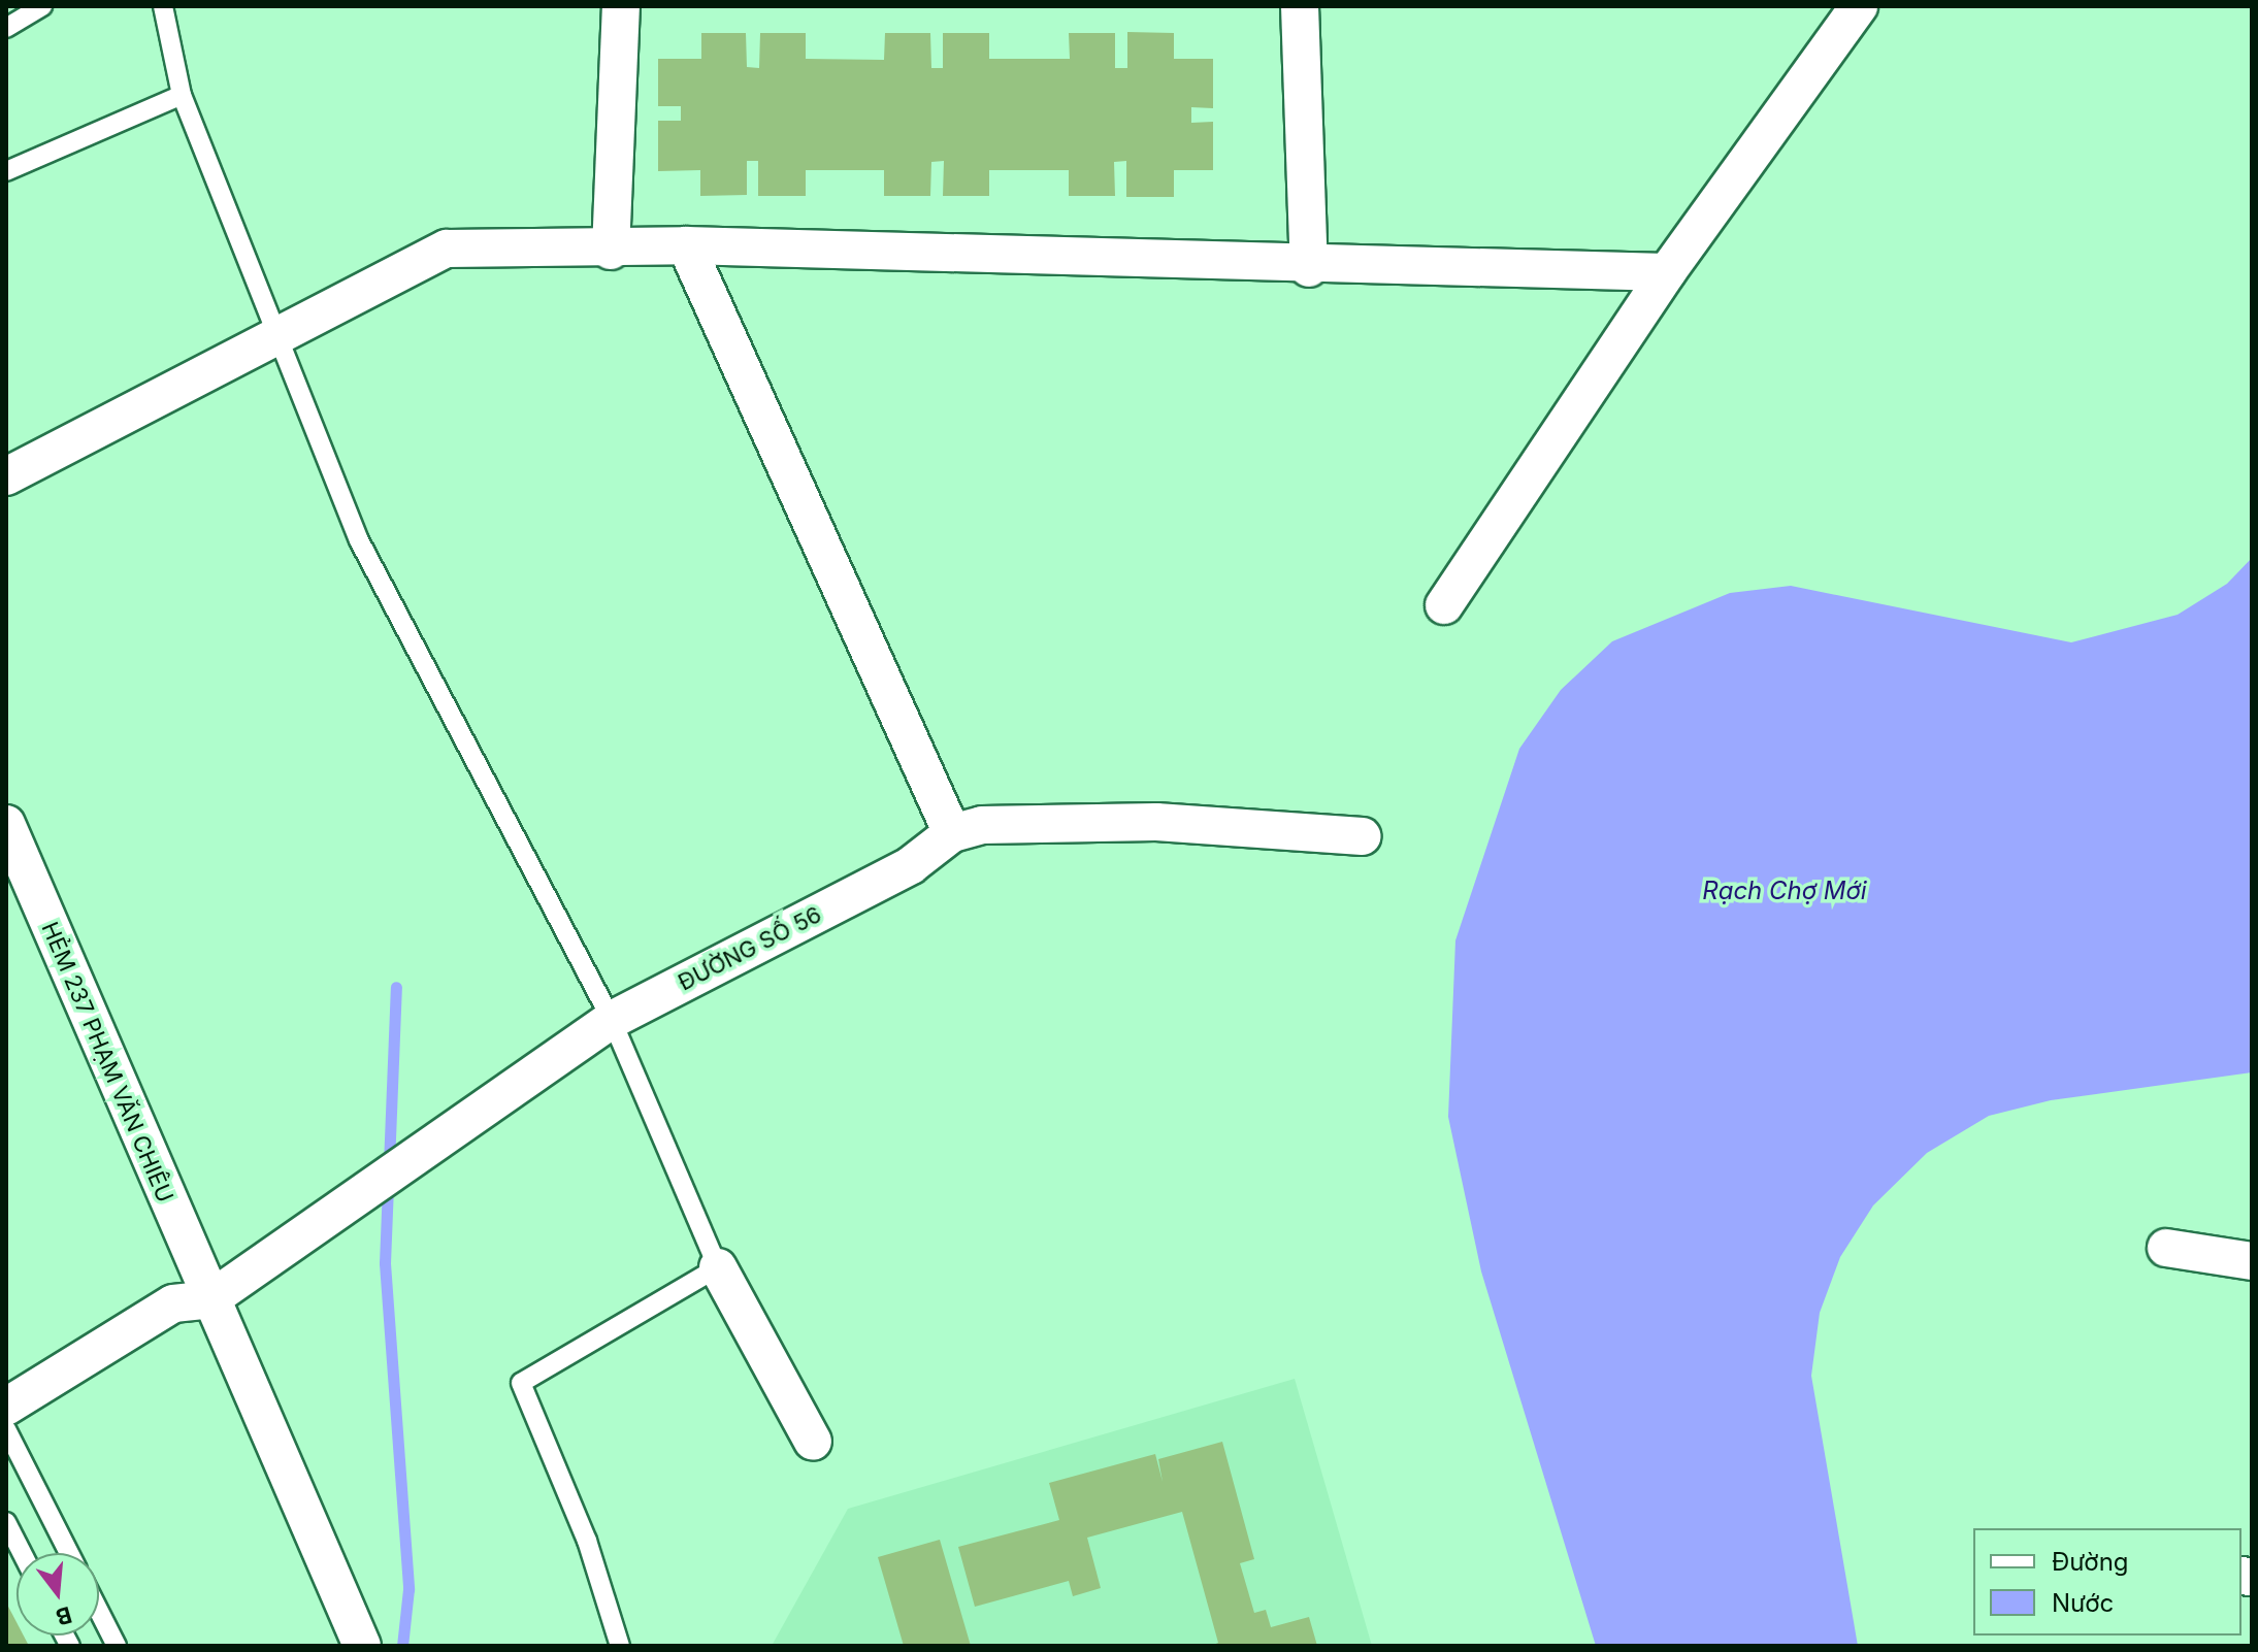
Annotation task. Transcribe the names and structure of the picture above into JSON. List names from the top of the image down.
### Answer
{
  "streets": {
    "street": ["ĐƯỜNG SỐ 56", "HẺM 237 PHẠM VĂN CHIÊU"]
  },
  "crossings": [
    ["ĐƯỜNG SỐ 56", "HẺM 237 PHẠM VĂN CHIÊU"]
  ],
  "water": ["Rạch Chợ Mới"],
  "legend": ["Đường", "Nước"],
  "north": "bottom"
}
